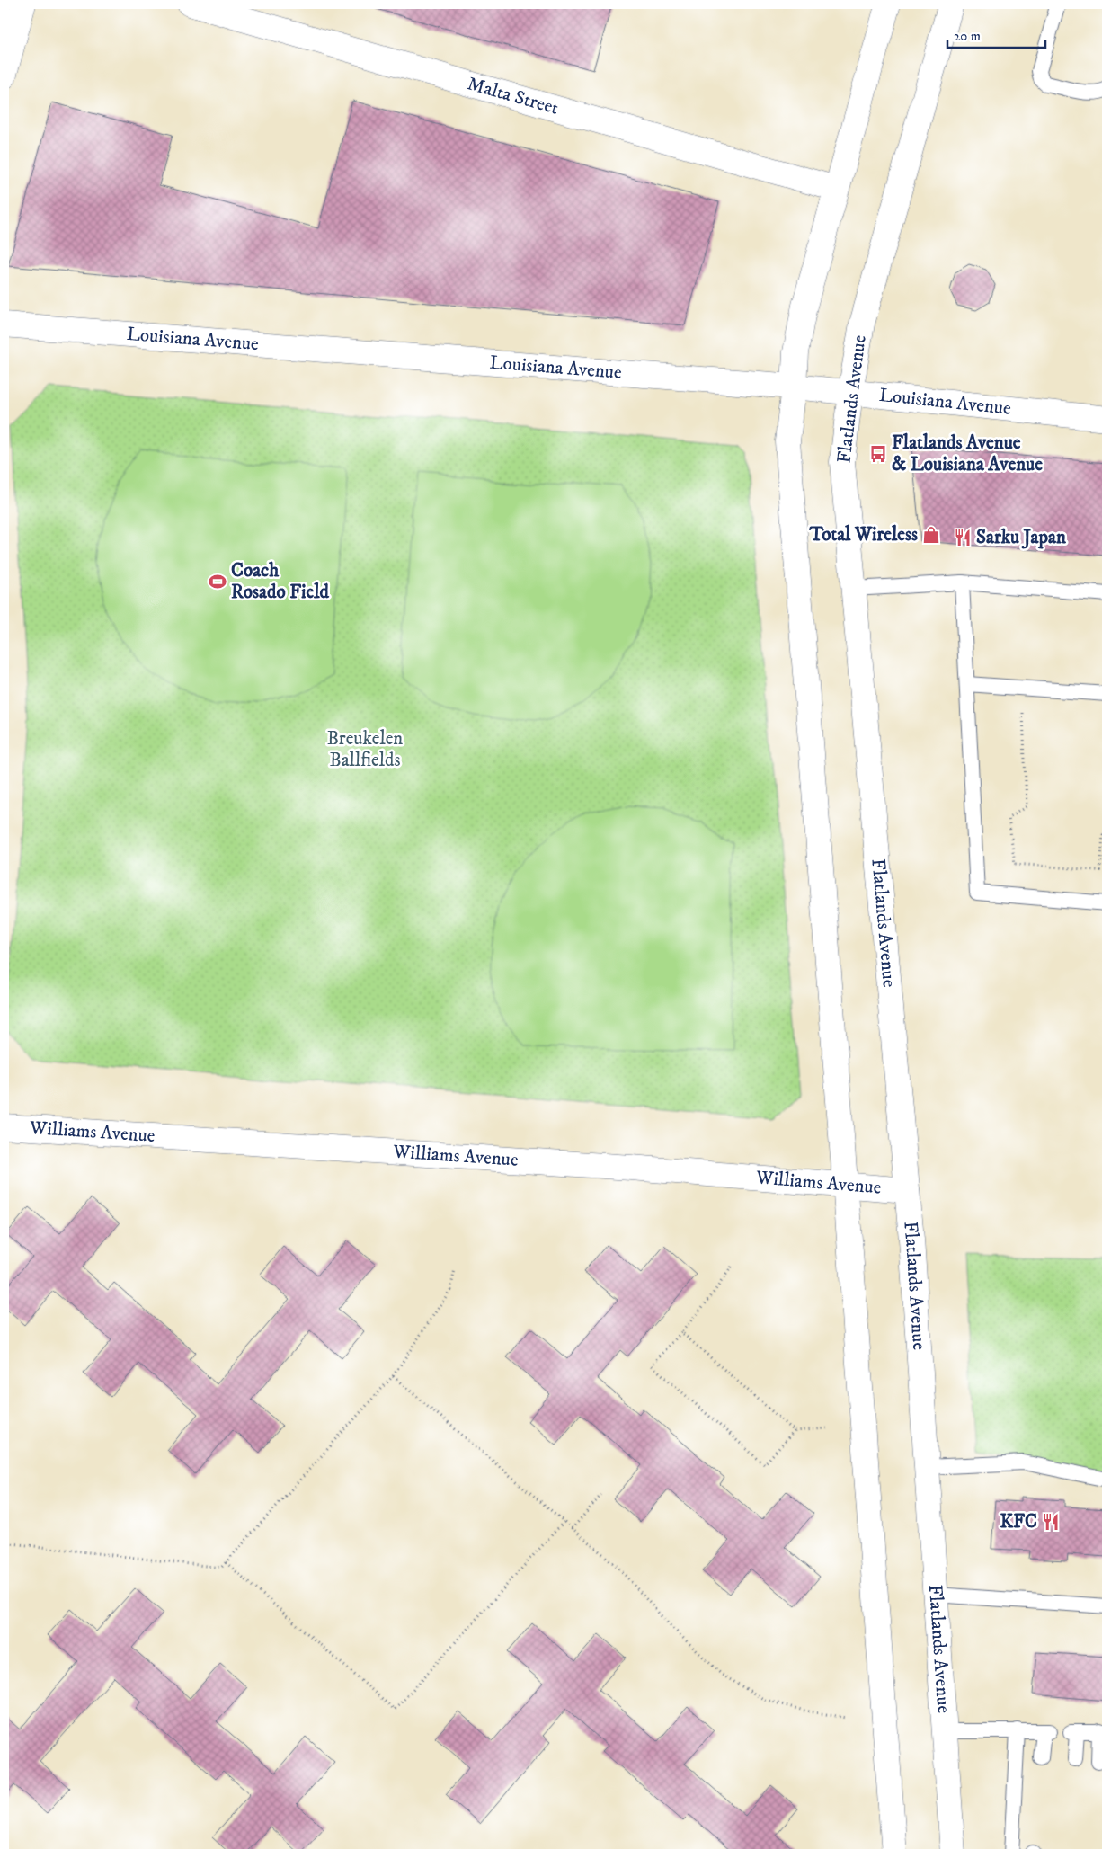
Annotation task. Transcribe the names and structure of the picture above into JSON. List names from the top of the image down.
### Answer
{
  "streets": {
    "main road": [
      "Malta Street",
      "Louisiana Avenue",
      "Flatlands Avenue",
      "Williams Avenue"
    ]
  },
  "crossings": [
    ["Louisiana Avenue", "Flatlands Avenue"],
    ["Flatlands Avenue", "Williams Avenue"]
  ],
  "parks": ["Breukelen Ballfields"],
  "places": {
    "bus stop": ["Flatlands Avenue & Louisiana Avenue"],
    "shop": ["Total Wireless"],
    "restaurant": ["Sarku Japan", "KFC"],
    "sports": ["Coach Rosado Field"]
  },
  "scale_bar": "20 m"
}
